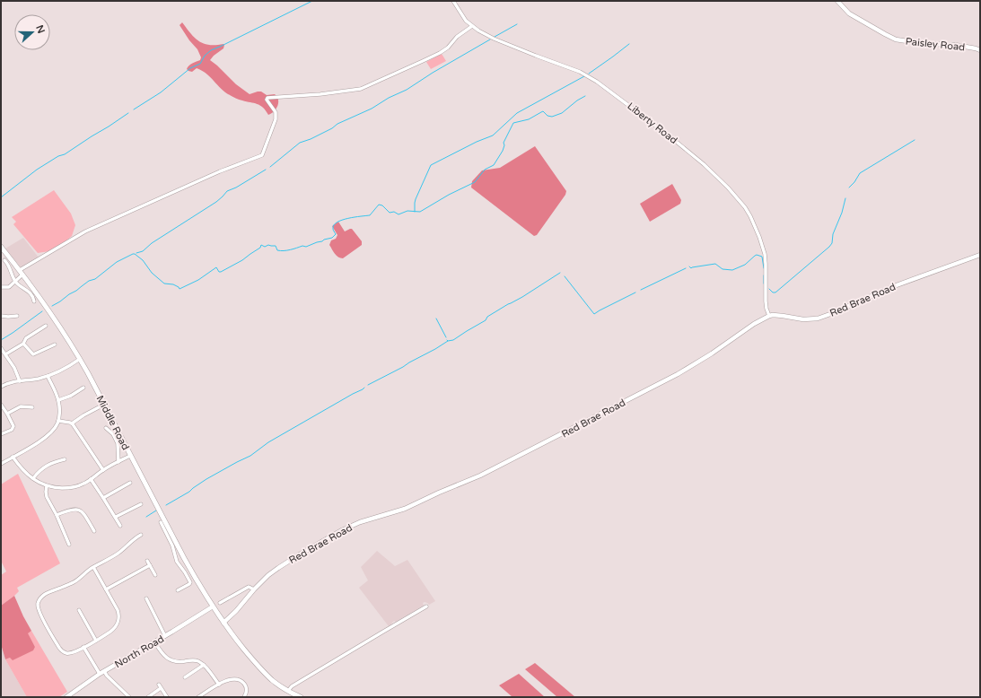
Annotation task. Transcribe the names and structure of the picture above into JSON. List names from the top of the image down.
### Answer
{
  "streets": {
    "main road": ["Middle Road"],
    "street": [
      "Paisley Road",
      "Liberty Road",
      "Red Brae Road",
      "North Road"
    ]
  },
  "crossings": [
    ["Liberty Road", "Red Brae Road"],
    ["Red Brae Road", "Middle Road"],
    ["Middle Road", "North Road"]
  ],
  "north": "right"
}
